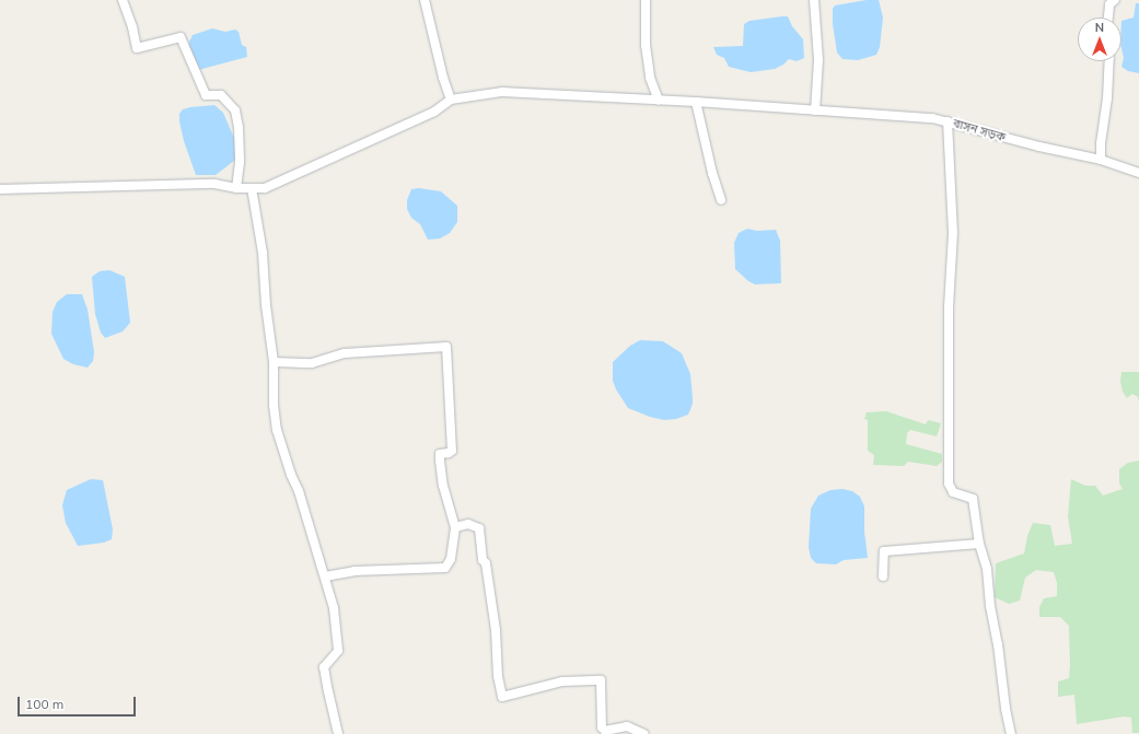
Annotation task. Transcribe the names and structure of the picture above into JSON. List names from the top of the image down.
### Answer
{
  "streets": {
    "street": ["বাসন সড়ক"]
  },
  "scale_bar": "100 m",
  "north": "top"
}
